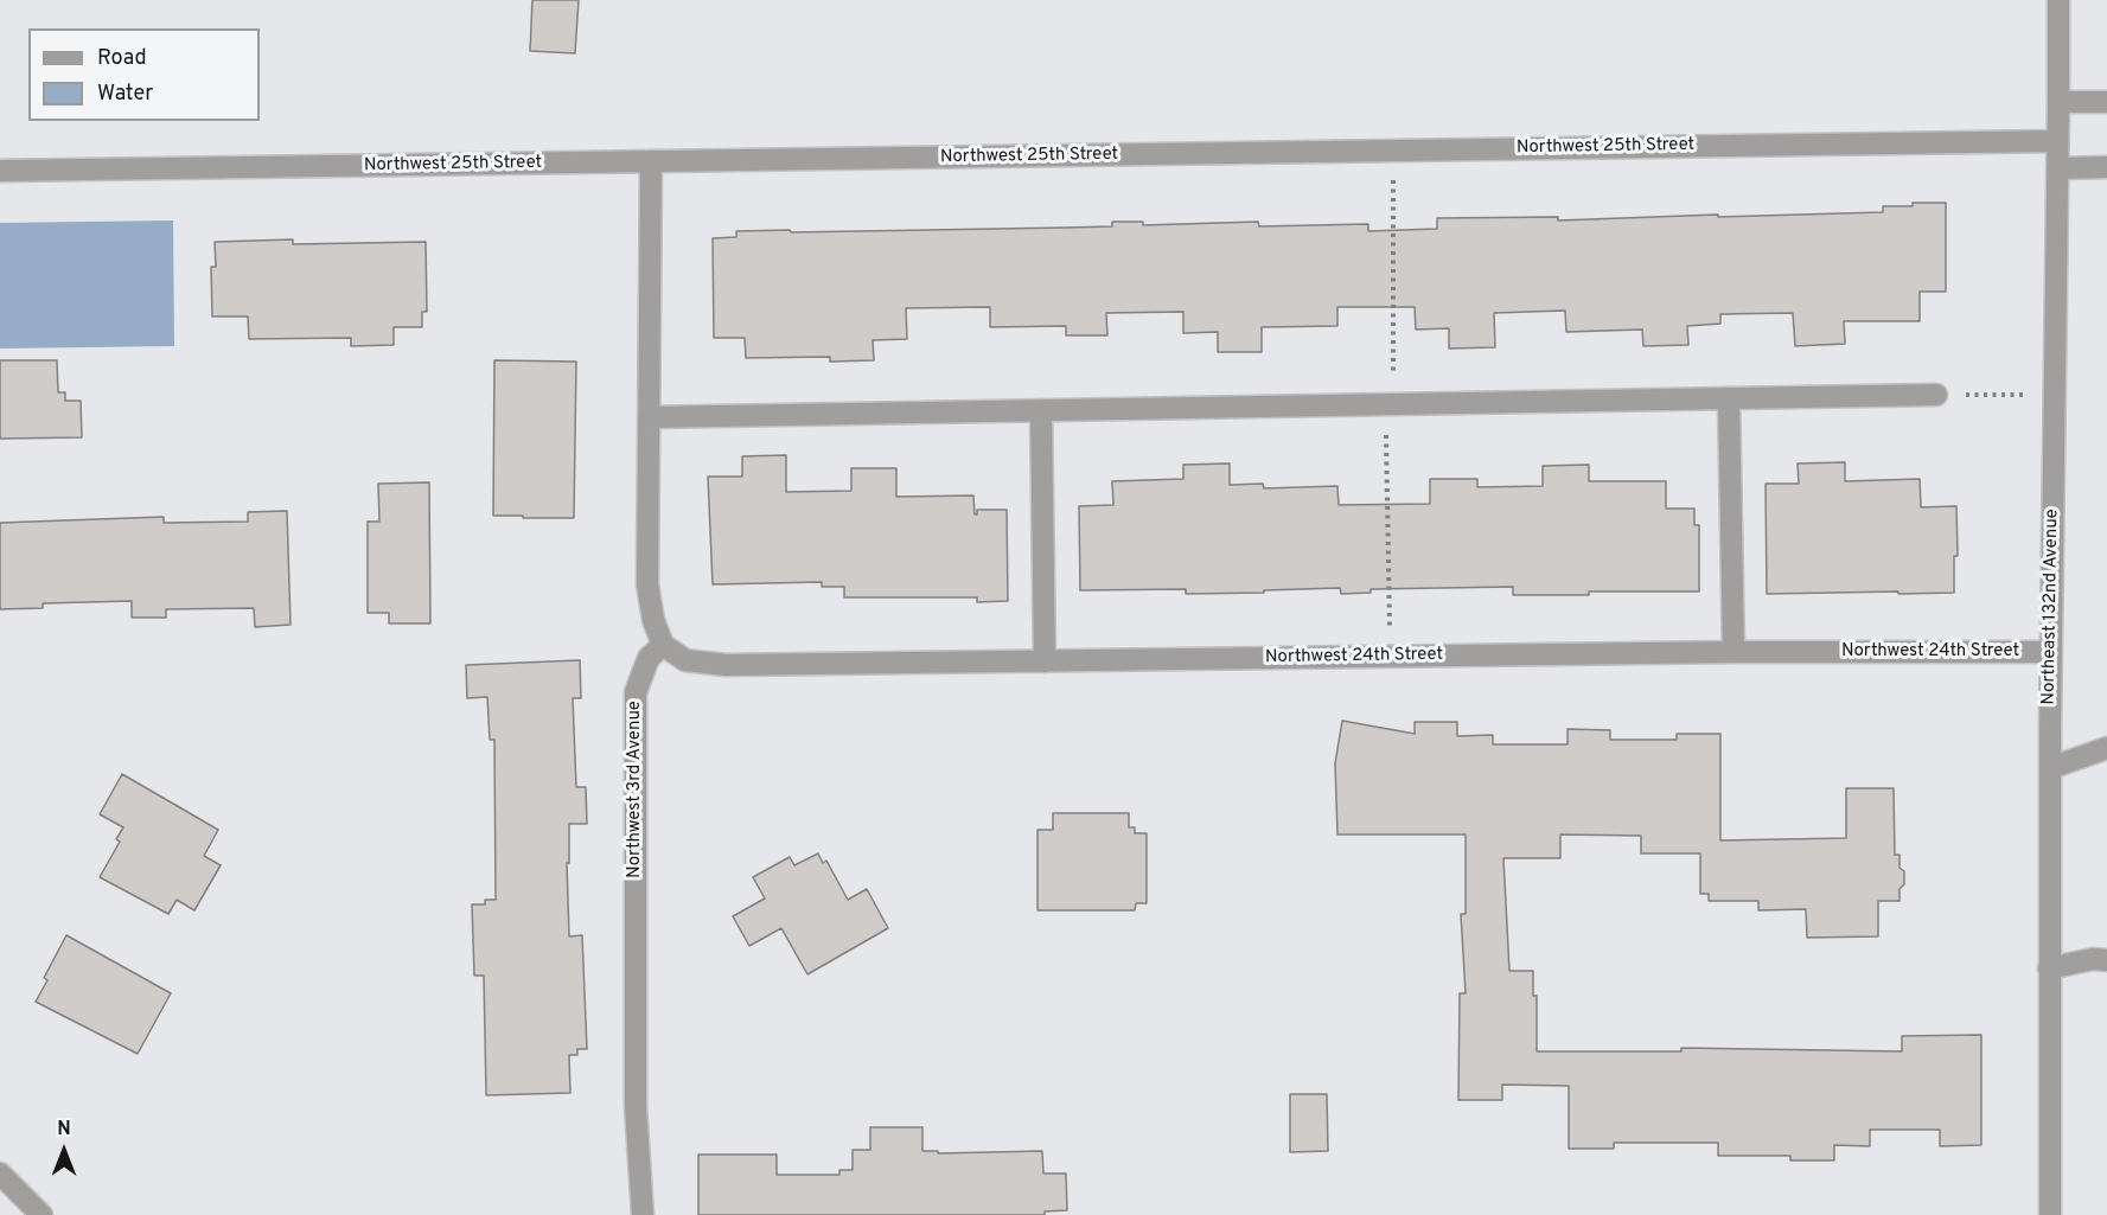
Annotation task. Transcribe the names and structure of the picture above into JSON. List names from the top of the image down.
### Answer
{
  "streets": {
    "street": [
      "Northwest 25th Street",
      "Northeast 132nd Avenue",
      "Northwest 24th Street",
      "Northwest 3rd Avenue"
    ]
  },
  "crossings": [
    ["Northwest 25th Street", "Northeast 132nd Avenue"],
    ["Northeast 132nd Avenue", "Northwest 24th Street"],
    ["Northwest 24th Street", "Northwest 3rd Avenue"]
  ],
  "legend": ["Road", "Water"],
  "north": "top"
}
